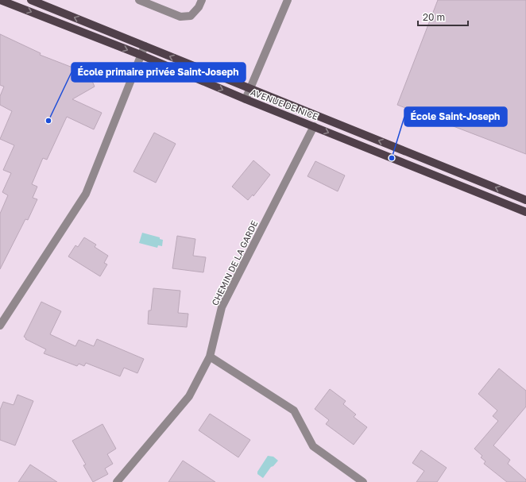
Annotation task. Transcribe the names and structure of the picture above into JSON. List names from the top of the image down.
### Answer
{
  "streets": {
    "main road": ["AVENUE DE NICE"],
    "street": ["CHEMIN DE LA GARDE"]
  },
  "crossings": [
    ["AVENUE DE NICE", "CHEMIN DE LA GARDE"]
  ],
  "places": ["École primaire privée Saint-Joseph", "École Saint-Joseph"],
  "scale_bar": "20 m"
}
